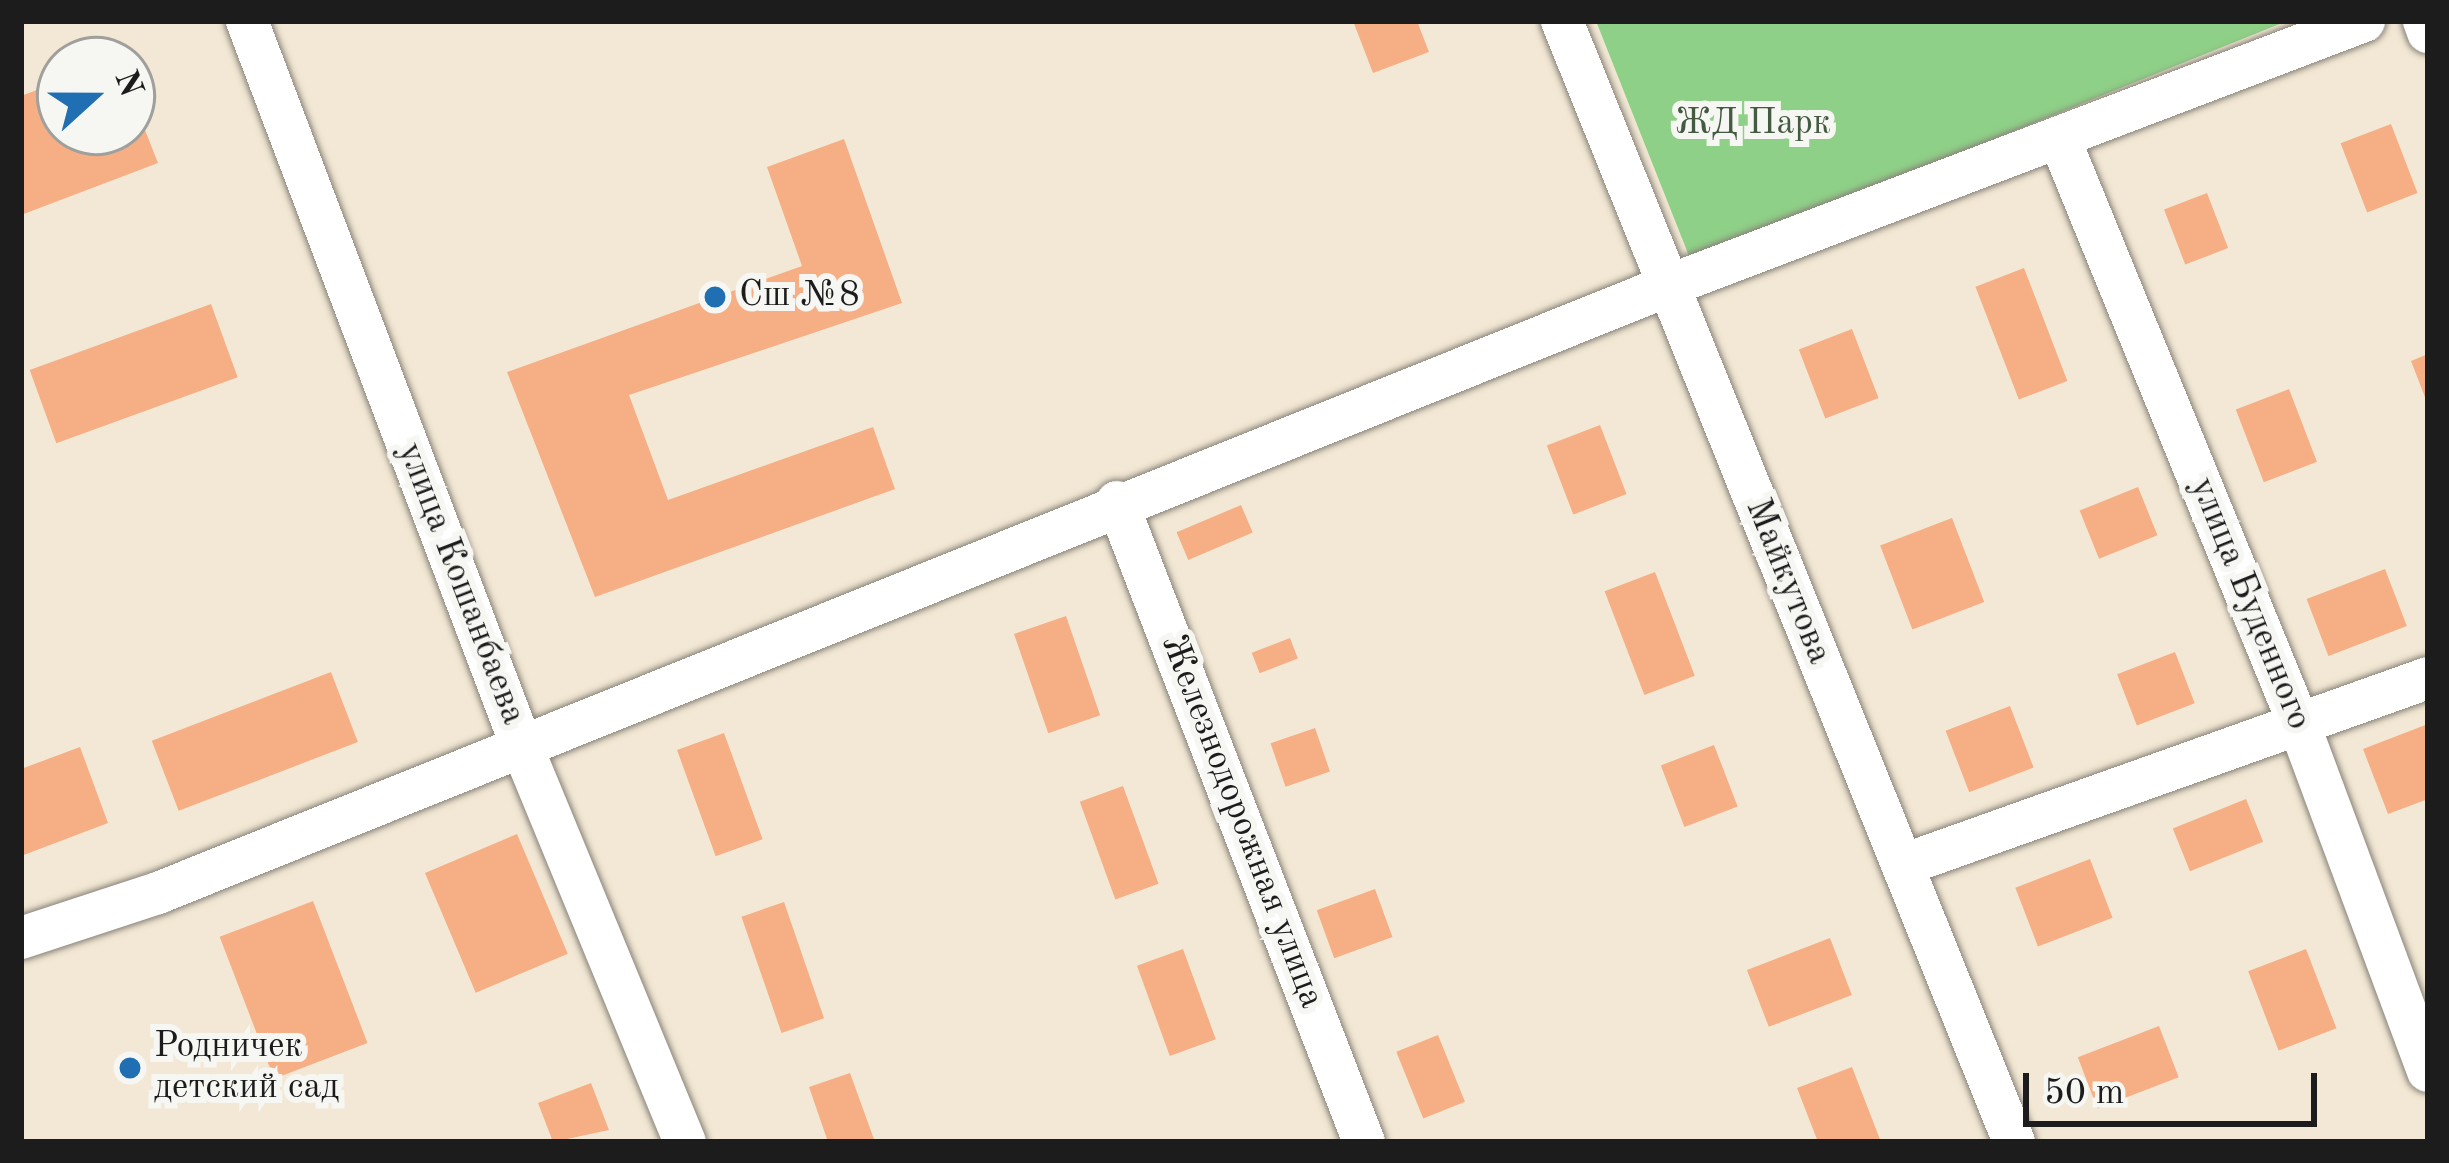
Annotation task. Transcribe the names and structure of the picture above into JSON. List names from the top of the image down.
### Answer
{
  "streets": {
    "street": [
      "Майкутова",
      "улица Кошанбаева",
      "улица Буденного",
      "Железнодорожная улица"
    ]
  },
  "parks": ["ЖД Парк"],
  "places": ["Сш №8", "Родничек детский сад"],
  "scale_bar": "50 m",
  "north": "right"
}
